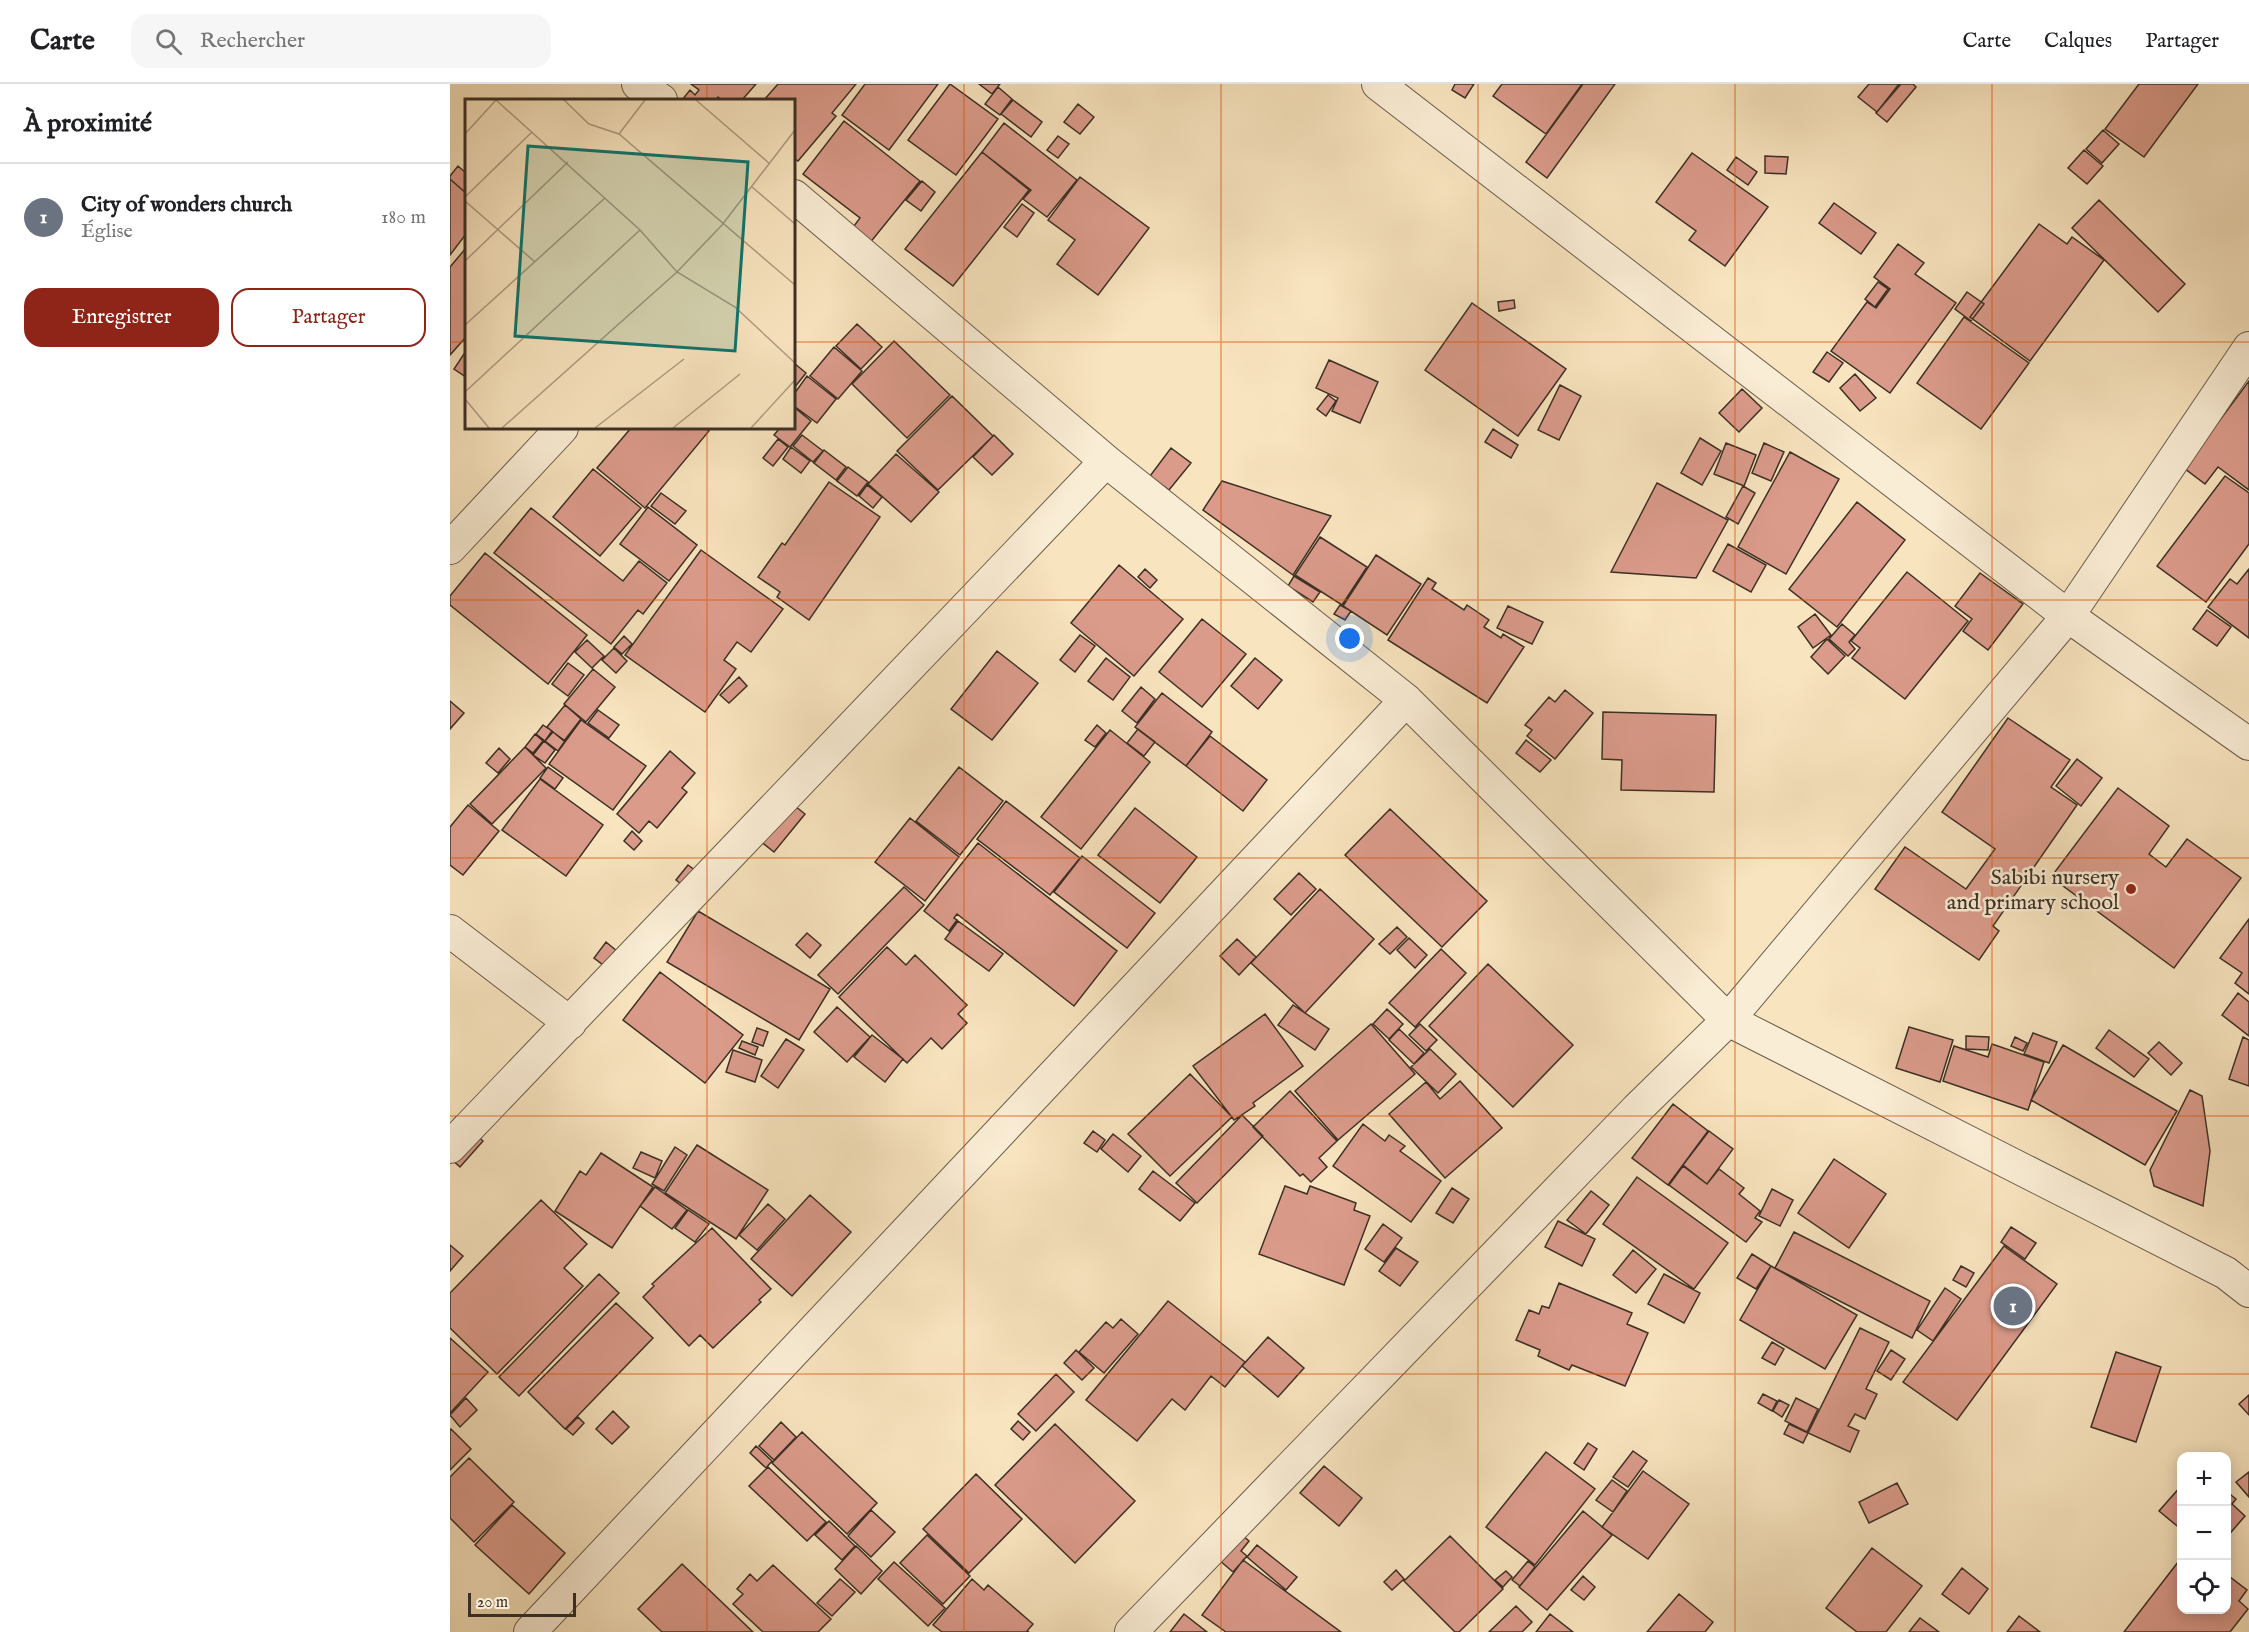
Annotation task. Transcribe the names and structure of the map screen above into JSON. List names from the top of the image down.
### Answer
{
  "places": ["Sabibi nursery and primary school"],
  "scale_bar": "20 m",
  "page": {
    "header": "Carte",
    "search": "Rechercher",
    "nav": ["Carte", "Calques", "Partager"],
    "heading": "À proximité",
    "list": [
      {
        "mark": "1",
        "name": "City of wonders church",
        "note": "Église",
        "value": "180 m"
      }
    ],
    "buttons": ["Enregistrer", "Partager"],
    "pins": "1",
    "map_buttons": ["+", "−"],
    "scale": "20 m"
  }
}
